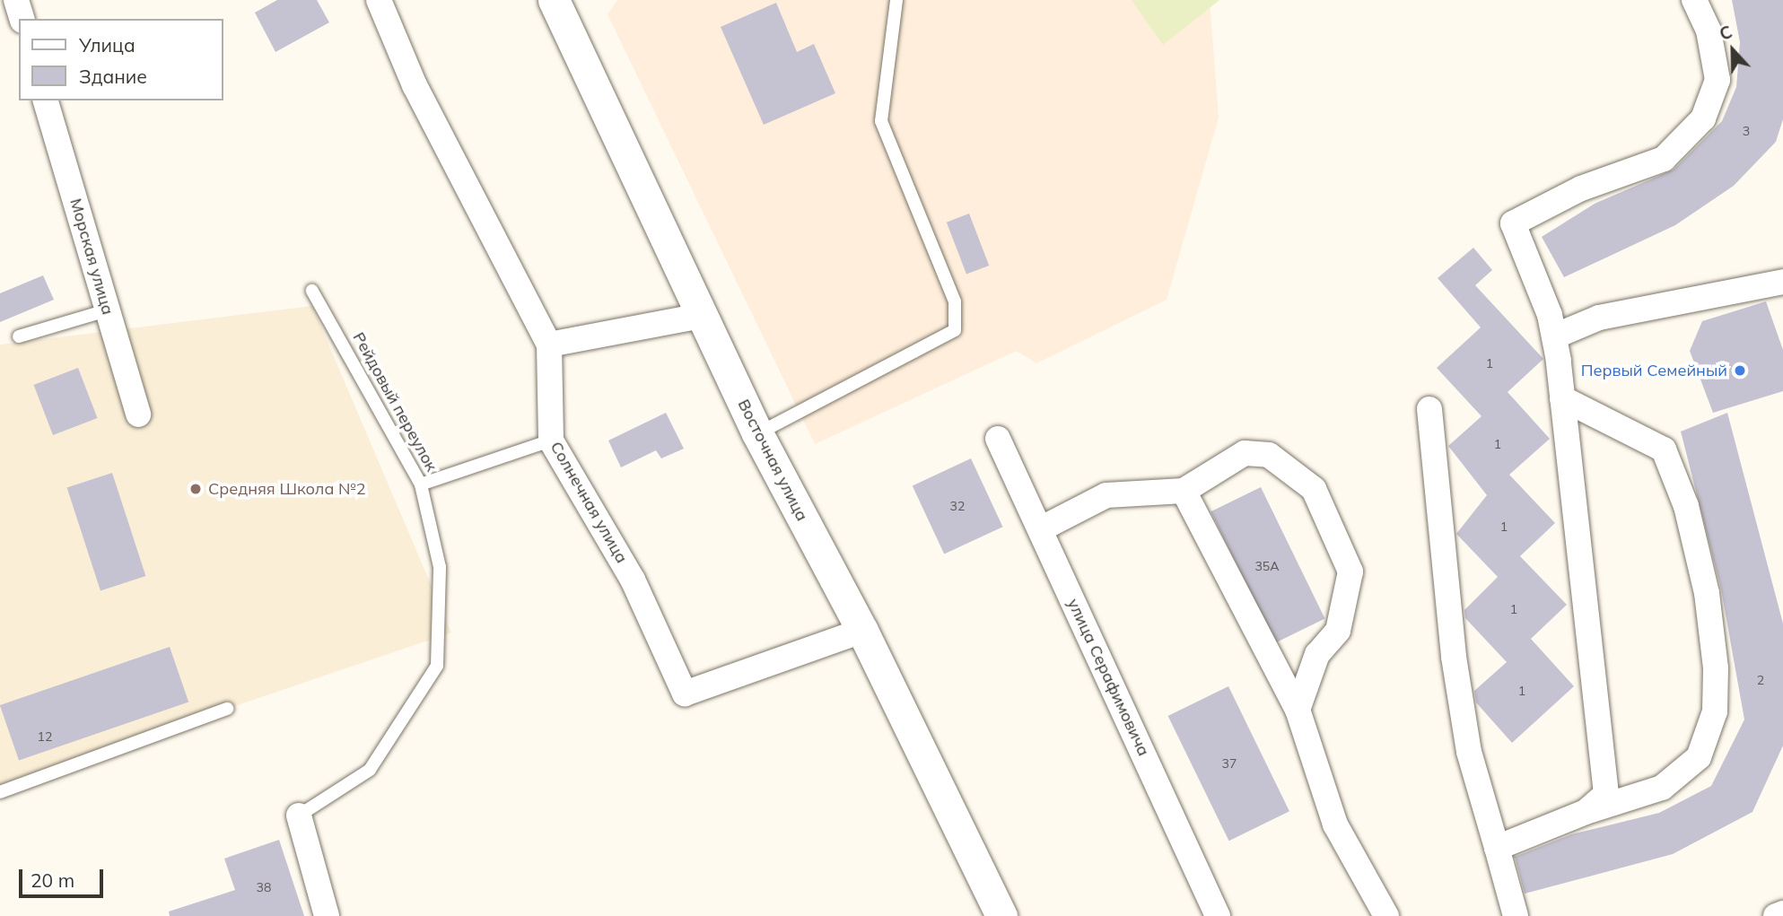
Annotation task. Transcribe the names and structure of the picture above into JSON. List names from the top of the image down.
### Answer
{
  "streets": {
    "street": [
      "Морская улица",
      "Восточная улица",
      "Солнечная улица",
      "улица Серафимовича"
    ],
    "lane": ["Рейдовый переулок"]
  },
  "crossings": [
    ["Восточная улица", "Солнечная улица"]
  ],
  "places": ["Первый Семейный", "Средняя Школа №2"],
  "house_numbers": [
    "3",
    "1",
    "1",
    "32",
    "1",
    "35А",
    "1",
    "2",
    "1",
    "12",
    "37",
    "38"
  ],
  "legend": ["Улица", "Здание"],
  "scale_bar": "20 m",
  "north": "top"
}
